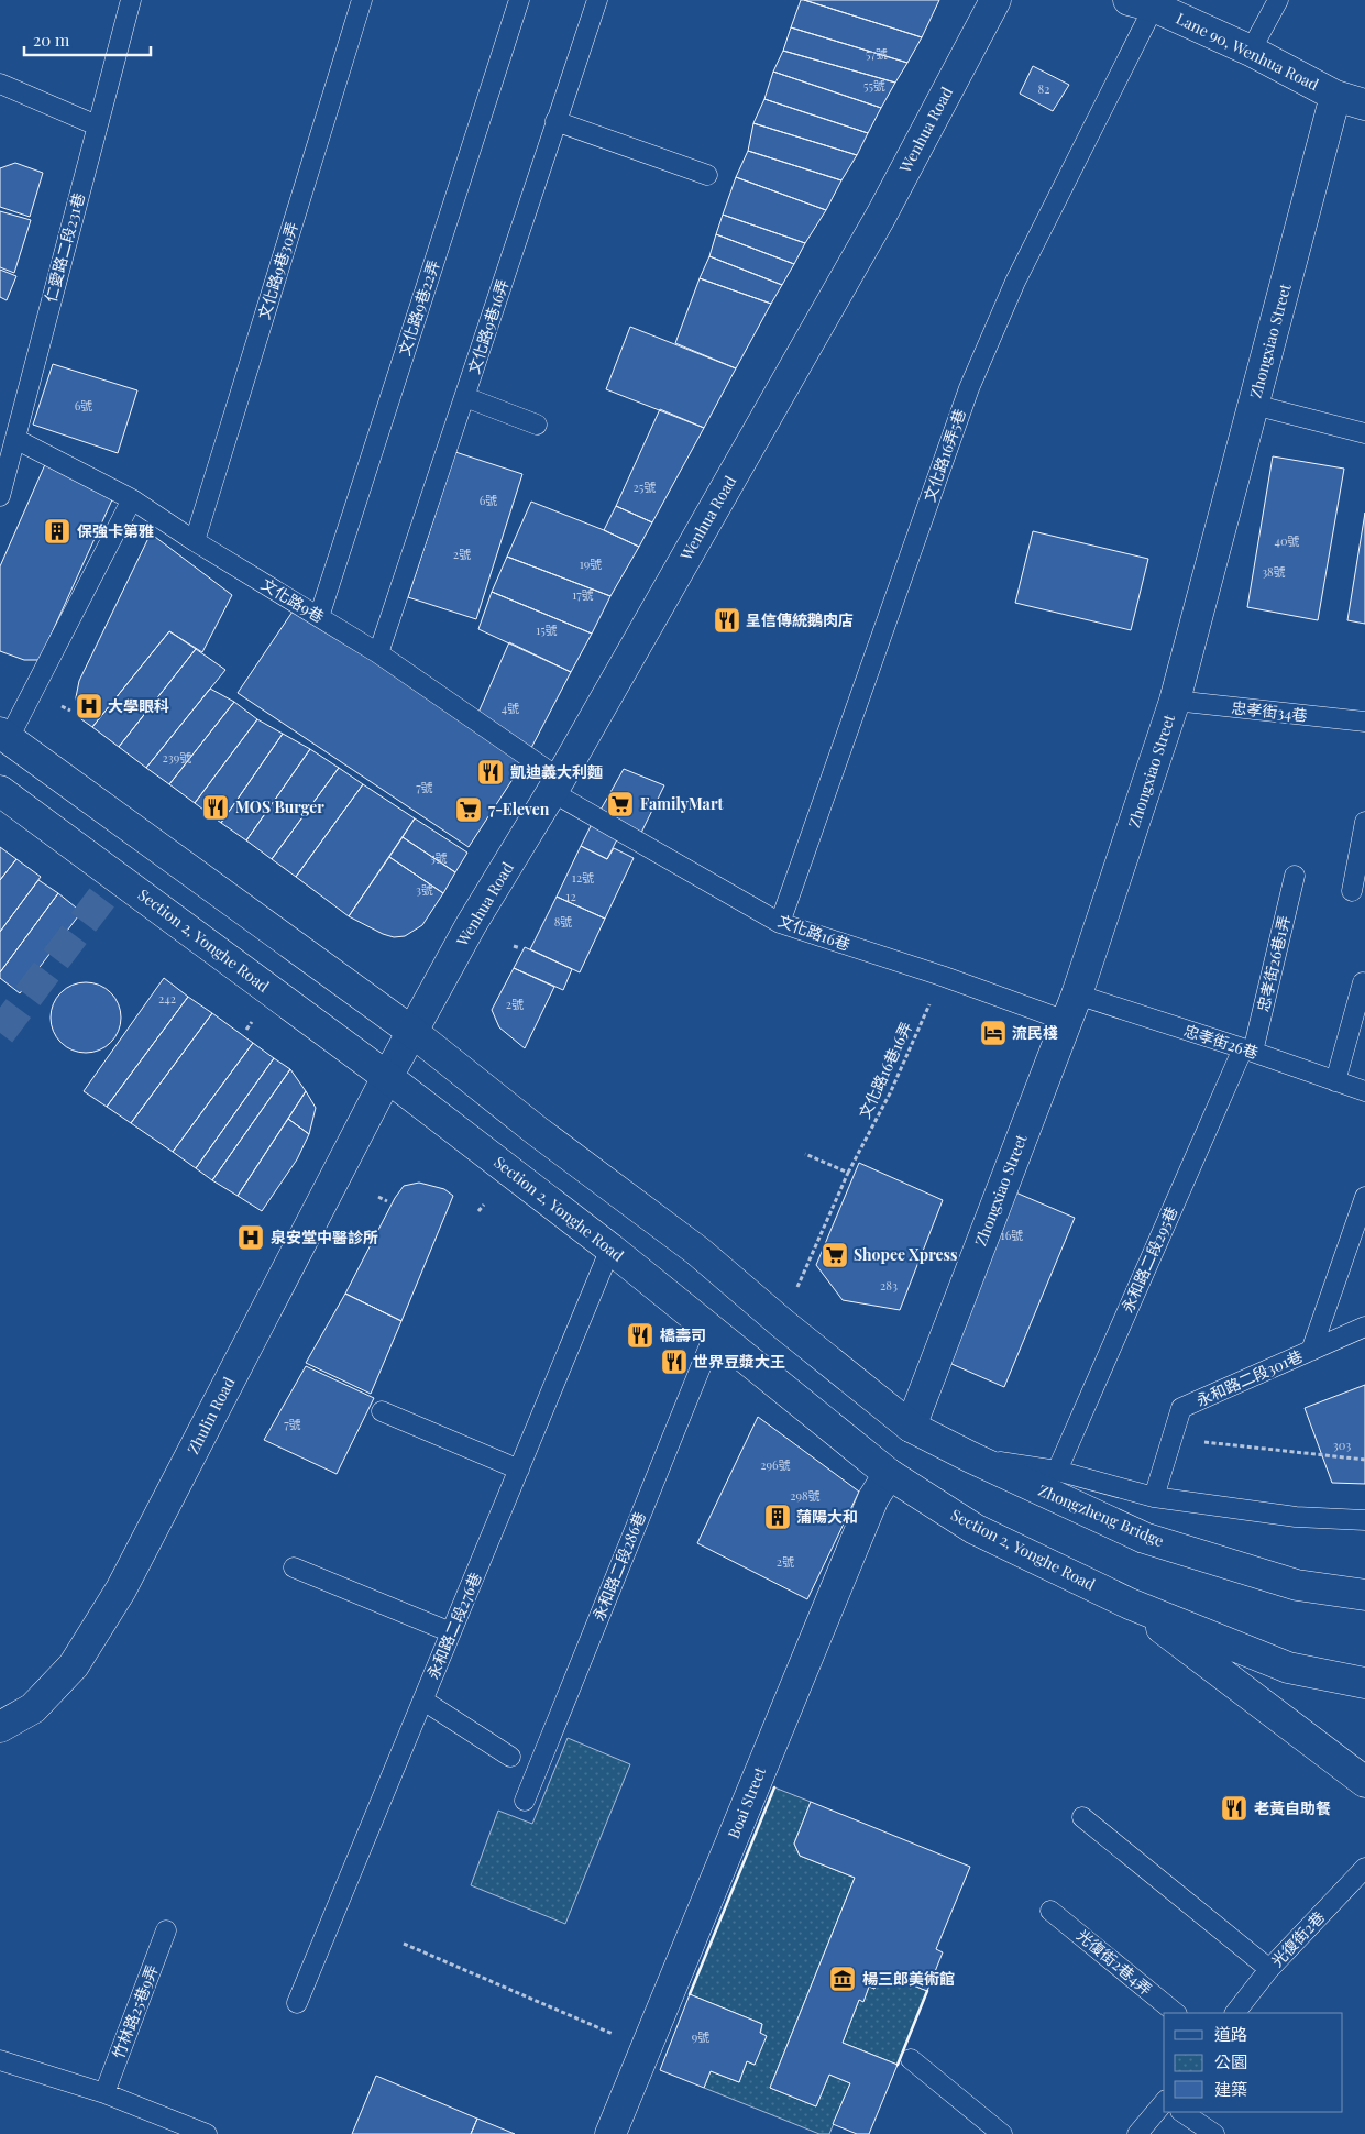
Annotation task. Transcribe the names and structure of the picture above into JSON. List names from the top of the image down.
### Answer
{
  "streets": {
    "street": [
      "Lane 90, Wenhua Road",
      "Wenhua Road",
      "Zhongxiao Street",
      "Section 2, Yonghe Road",
      "Zhulin Road",
      "Zhongzheng Bridge",
      "Boai Street"
    ],
    "lane": [
      "仁愛路二段231巷",
      "文化路9巷30弄",
      "文化路9巷22弄",
      "文化路9巷16弄",
      "文化路16弄5巷",
      "文化路9巷",
      "忠孝街34巷",
      "文化路16巷",
      "忠孝街26巷1弄",
      "忠孝街26巷",
      "永和路二段295巷",
      "永和路二段301巷",
      "永和路二段286巷",
      "永和路二段276巷",
      "光復街2巷",
      "光復街2巷4弄",
      "竹林路25巷9弄"
    ],
    "path": ["文化路16巷16弄"]
  },
  "crossings": [
    ["Lane 90, Wenhua Road", "Zhongxiao Street"],
    ["Lane 90, Wenhua Road", "文化路16弄5巷"],
    ["Wenhua Road", "文化路9巷"],
    ["Wenhua Road", "文化路16巷"],
    ["Wenhua Road", "Section 2, Yonghe Road"],
    ["Wenhua Road", "Zhulin Road"],
    ["仁愛路二段231巷", "文化路9巷"],
    ["文化路9巷30弄", "文化路9巷"],
    ["文化路9巷22弄", "文化路9巷"],
    ["文化路9巷16弄", "文化路9巷"],
    ["Zhongxiao Street", "忠孝街34巷"],
    ["Zhongxiao Street", "文化路16巷"],
    ["Zhongxiao Street", "忠孝街26巷"],
    ["Zhongxiao Street", "Zhongzheng Bridge"],
    ["文化路16弄5巷", "文化路16巷"],
    ["文化路9巷", "文化路16巷"],
    ["文化路16巷", "忠孝街26巷"],
    ["文化路16巷", "文化路16巷16弄"],
    ["Section 2, Yonghe Road", "Zhulin Road"],
    ["Section 2, Yonghe Road", "永和路二段286巷"],
    ["Section 2, Yonghe Road", "永和路二段276巷"],
    ["Section 2, Yonghe Road", "Boai Street"],
    ["忠孝街26巷1弄", "忠孝街26巷"],
    ["忠孝街26巷1弄", "永和路二段295巷"],
    ["忠孝街26巷", "永和路二段295巷"]
  ],
  "places": {
    "building": ["保強卡第雅", "蒲陽大和"],
    "restaurant": [
      "呈信傳統鵝肉店",
      "凱迪義大利麵",
      "MOS Burger",
      "橋壽司",
      "世界豆漿大王",
      "老黃自助餐"
    ],
    "hospital": ["大學眼科", "泉安堂中醫診所"],
    "supermarket": ["FamilyMart", "7-Eleven", "Shopee Xpress"],
    "hotel": ["流民棧"],
    "museum": ["楊三郎美術館"]
  },
  "house_numbers": [
    "57號",
    "55號",
    "82",
    "6號",
    "25號",
    "6號",
    "40號",
    "2號",
    "19號",
    "38號",
    "17號",
    "15號",
    "4號",
    "239號",
    "7號",
    "5號",
    "12號",
    "3號",
    "12",
    "8號",
    "242",
    "2號",
    "16號",
    "283",
    "7號",
    "303",
    "296號",
    "298號",
    "2號",
    "9號"
  ],
  "legend": ["道路", "公園", "建築"],
  "scale_bar": "20 m"
}
